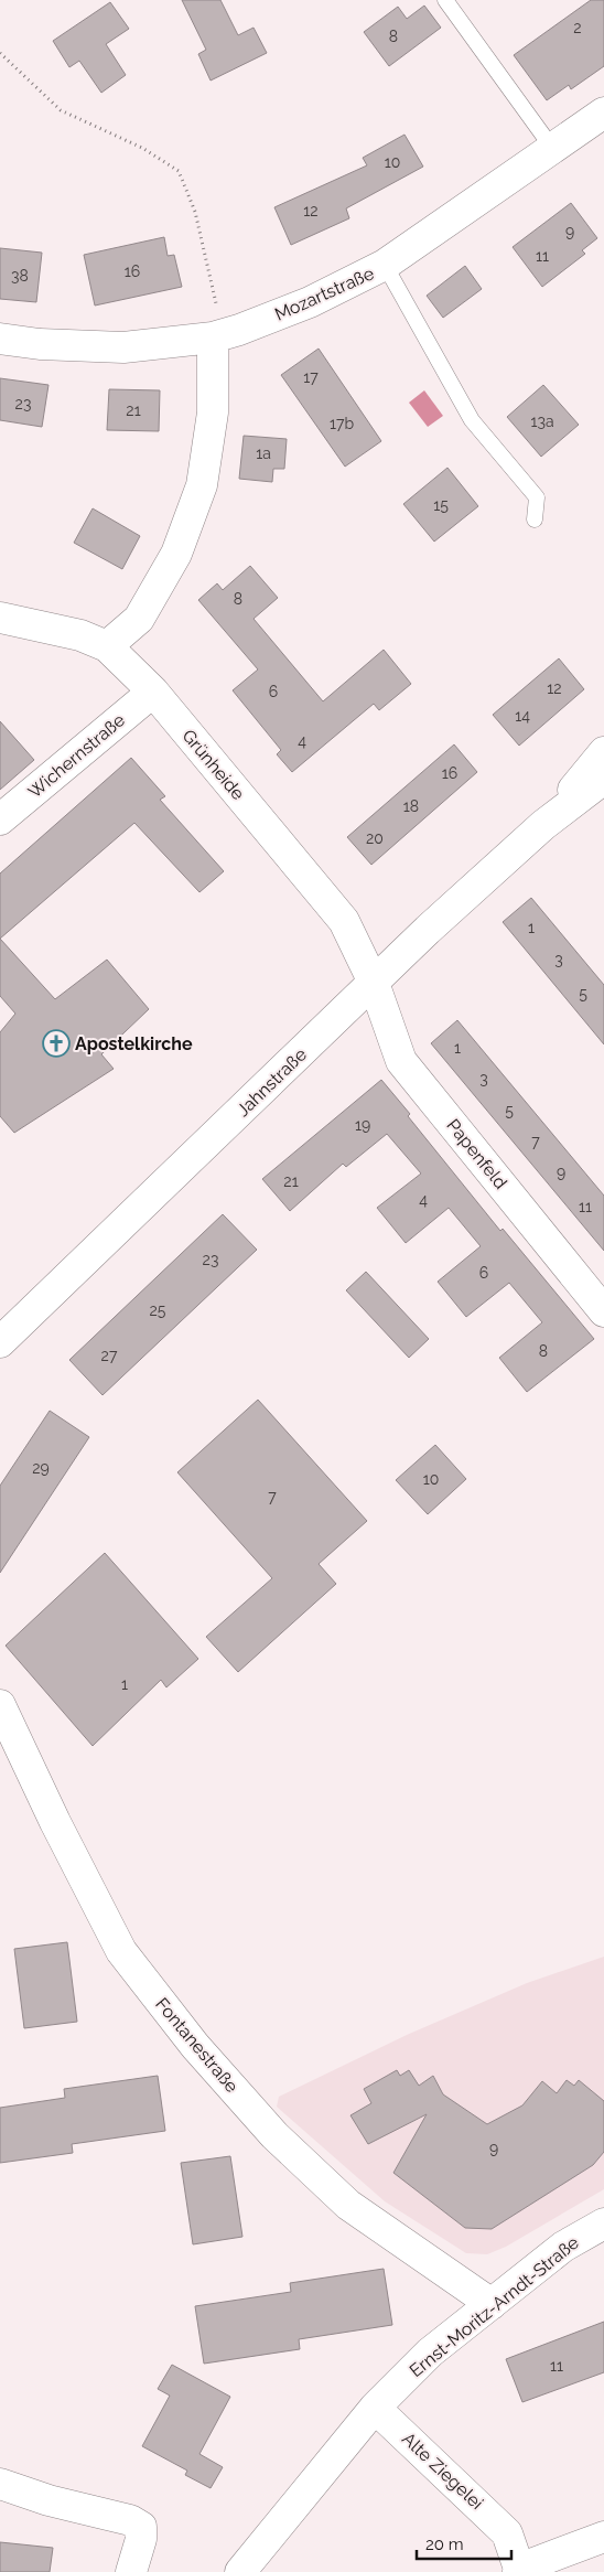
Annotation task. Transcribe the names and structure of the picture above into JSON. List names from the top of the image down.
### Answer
{
  "streets": {
    "street": [
      "Mozartstraße",
      "Wichernstraße",
      "Grünheide",
      "Jahnstraße",
      "Papenfeld",
      "Fontanestraße",
      "Ernst-Moritz-Arndt-Straße",
      "Alte Ziegelei"
    ]
  },
  "crossings": [
    ["Wichernstraße", "Grünheide"],
    ["Grünheide", "Jahnstraße"],
    ["Grünheide", "Papenfeld"],
    ["Jahnstraße", "Papenfeld"],
    ["Fontanestraße", "Ernst-Moritz-Arndt-Straße"],
    ["Ernst-Moritz-Arndt-Straße", "Alte Ziegelei"]
  ],
  "places": {
    "church": ["Apostelkirche"]
  },
  "house_numbers": [
    "2",
    "8",
    "10",
    "12",
    "9",
    "11",
    "16",
    "38",
    "17",
    "23",
    "21",
    "13a",
    "17b",
    "1a",
    "15",
    "8",
    "12",
    "6",
    "14",
    "4",
    "16",
    "18",
    "20",
    "1",
    "3",
    "5",
    "1",
    "3",
    "5",
    "19",
    "7",
    "9",
    "21",
    "4",
    "11",
    "23",
    "6",
    "25",
    "8",
    "27",
    "29",
    "10",
    "7",
    "1",
    "9",
    "11"
  ],
  "scale_bar": "20 m"
}
